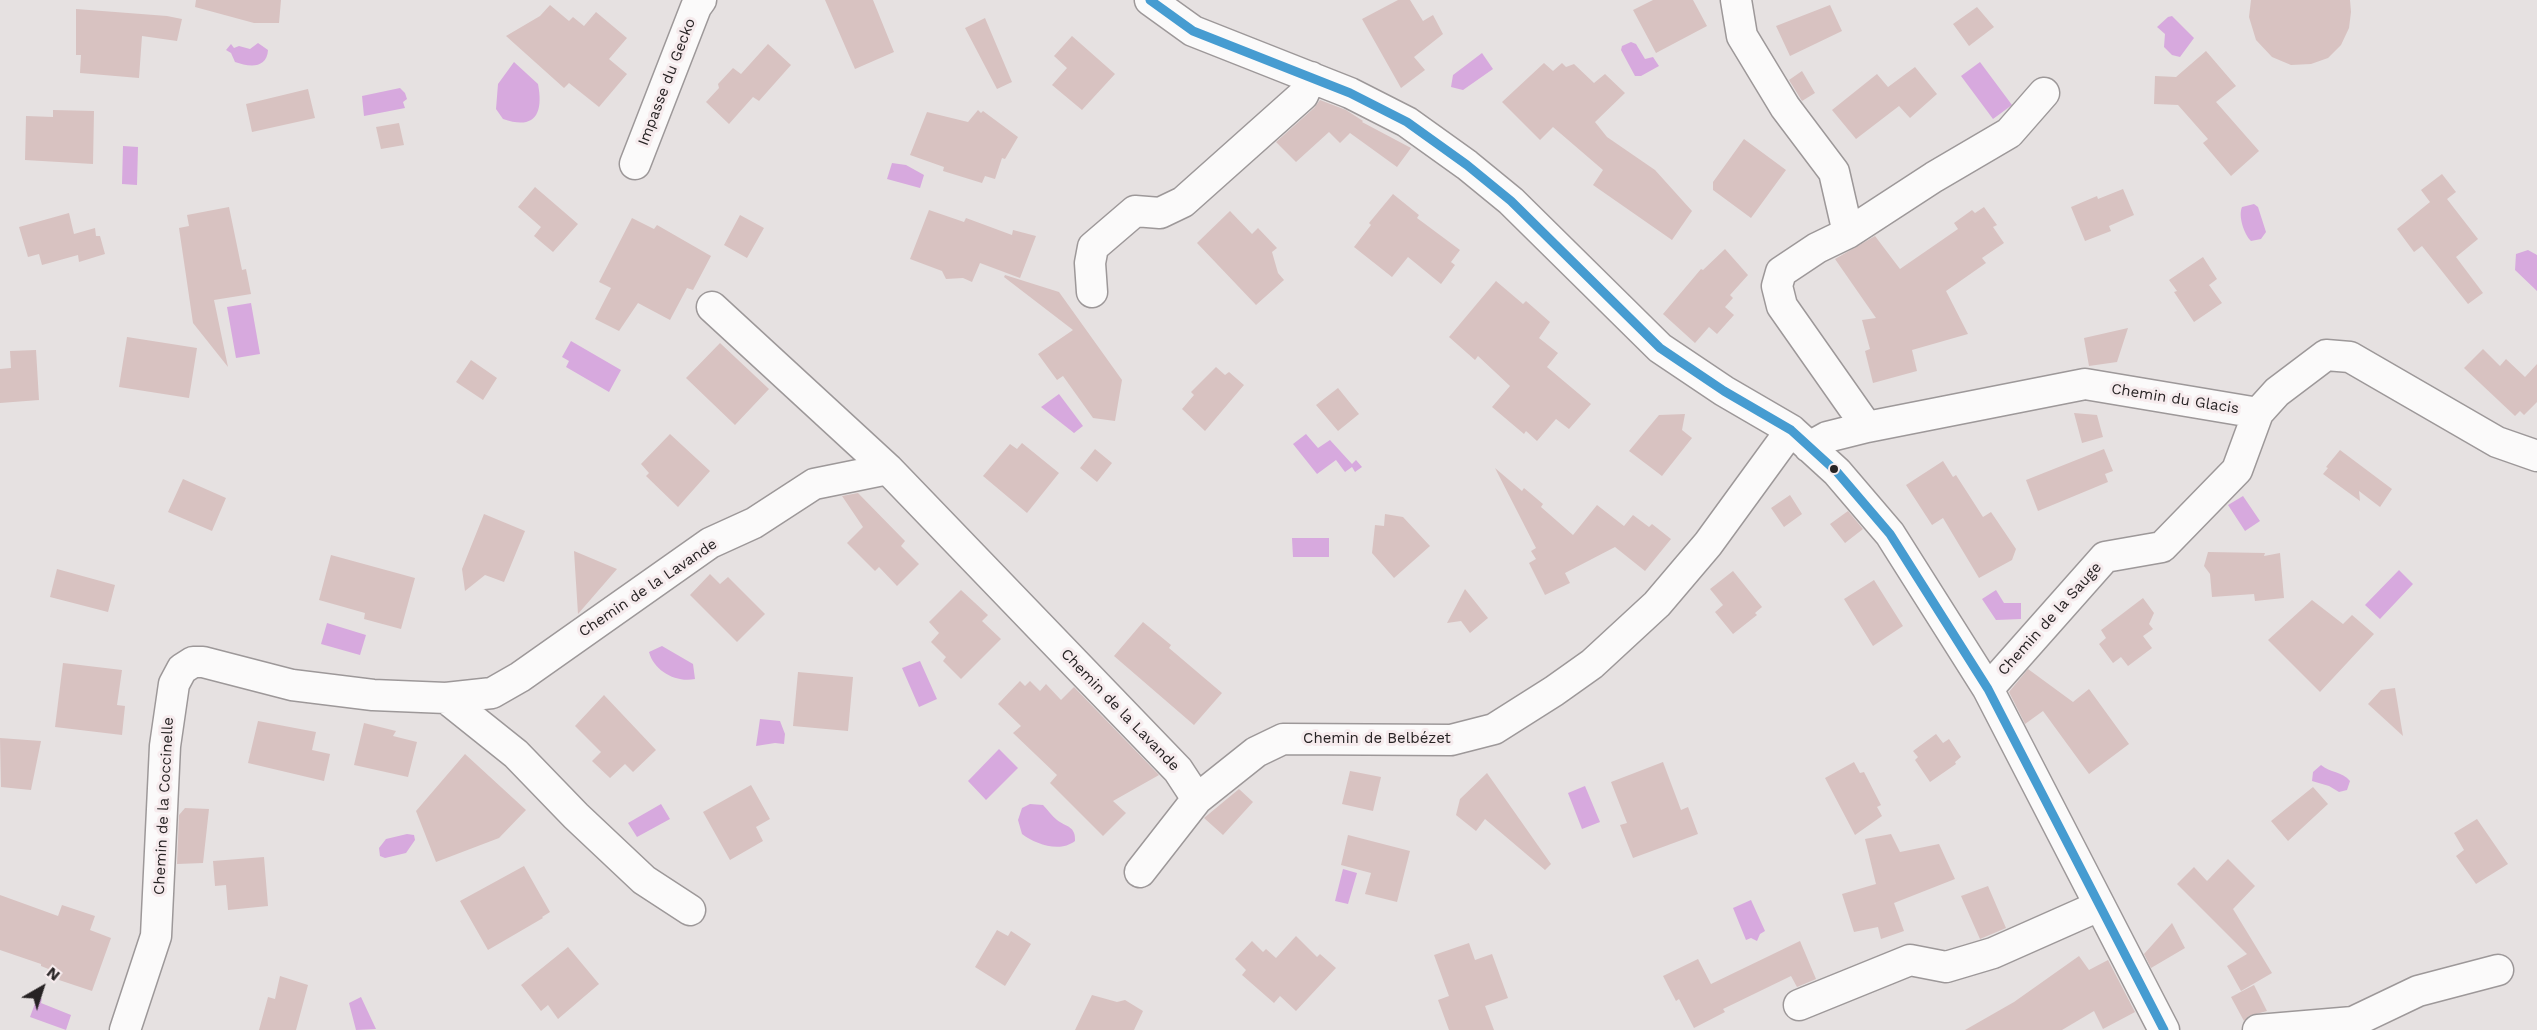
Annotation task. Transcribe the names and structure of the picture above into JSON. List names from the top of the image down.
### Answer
{
  "streets": {
    "street": [
      "Impasse du Gecko",
      "Chemin du Glacis",
      "Chemin de la Lavande",
      "Chemin de la Sauge",
      "Chemin de Belbézet",
      "Chemin de la Coccinelle"
    ]
  },
  "crossings": [
    ["Chemin du Glacis", "Chemin de la Sauge"],
    ["Chemin du Glacis", "Chemin de Belbézet"],
    ["Chemin de la Lavande", "Chemin de Belbézet"],
    ["Chemin de la Lavande", "Chemin de la Coccinelle"]
  ],
  "north": "top right"
}
